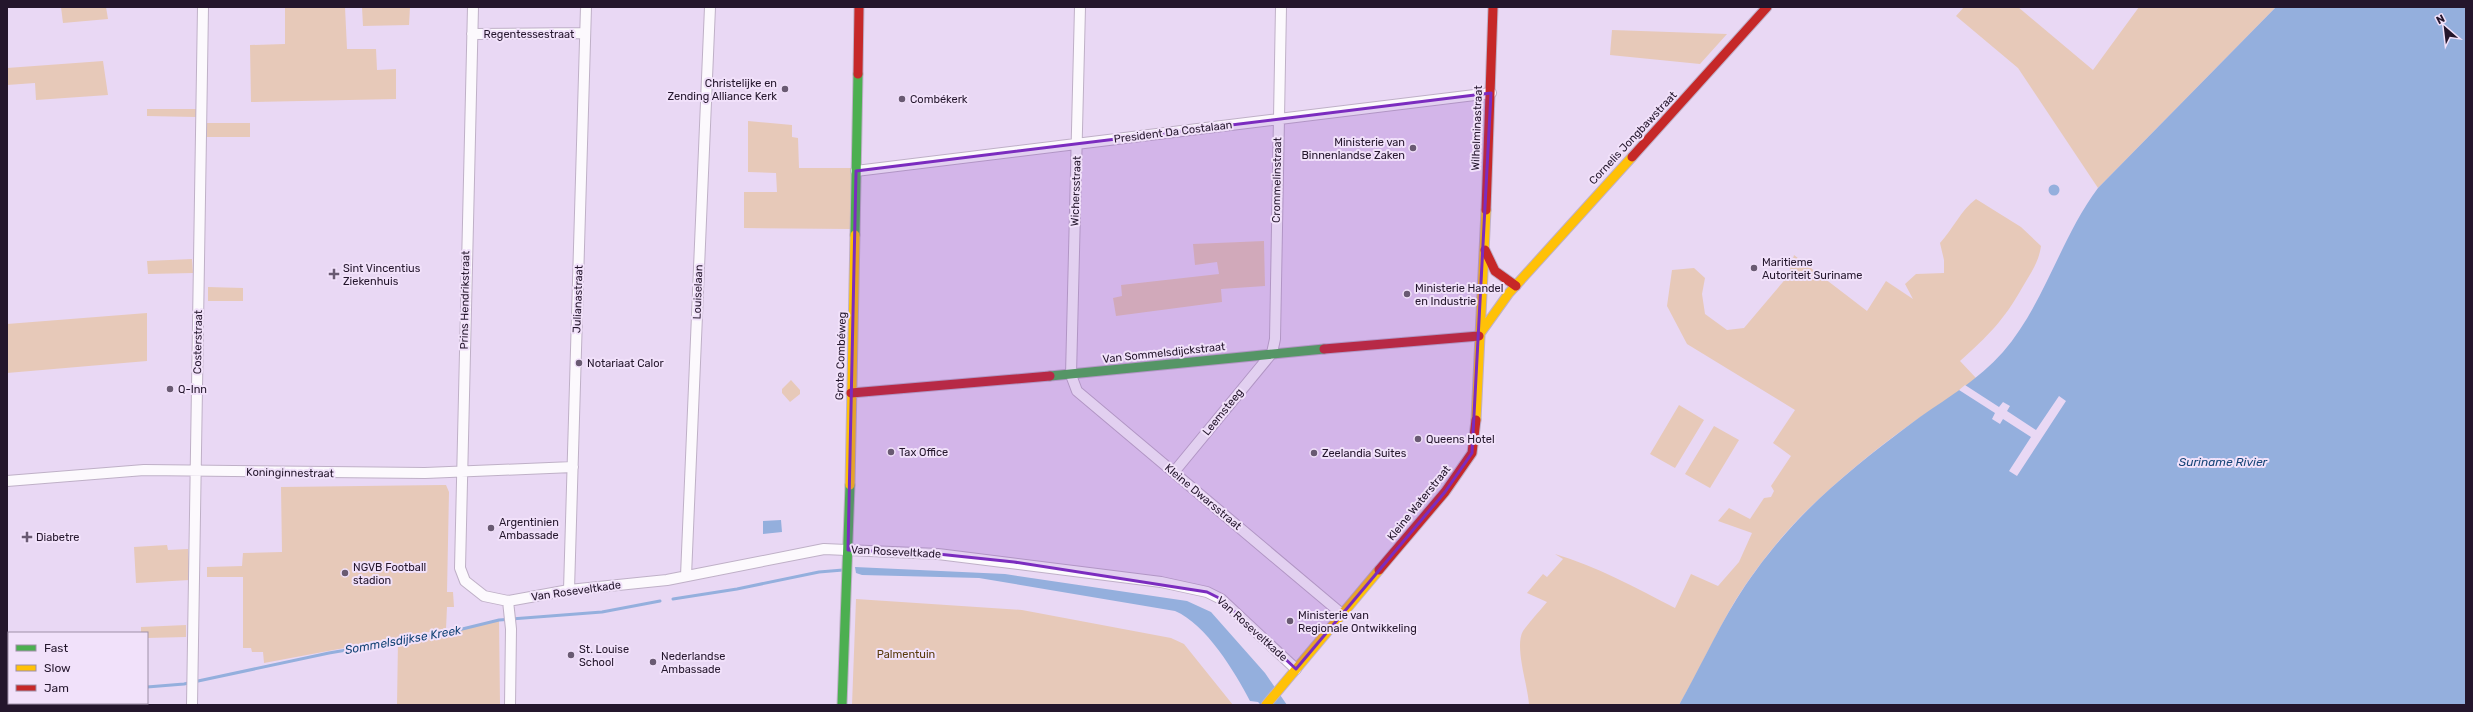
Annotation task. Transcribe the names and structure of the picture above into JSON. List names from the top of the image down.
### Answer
{
  "streets": {
    "street": [
      "Regentessestraat",
      "Wilhelminastraat",
      "President Da Costalaan",
      "Cornelis Jongbawstraat",
      "Crommelinstraat",
      "Wichersstraat",
      "Louiselaan",
      "Julianastraat",
      "Prins Hendrikstraat",
      "Costerstraat",
      "Van Sommelsdijckstraat",
      "Grote Combéweg",
      "Leemsteeg",
      "Koninginnestraat",
      "Kleine Dwarsstraat",
      "Kleine Waterstraat",
      "Van Roseveltkade"
    ]
  },
  "crossings": [
    ["Regentessestraat", "Julianastraat"],
    ["Regentessestraat", "Prins Hendrikstraat"],
    ["Wilhelminastraat", "President Da Costalaan"],
    ["Wilhelminastraat", "Cornelis Jongbawstraat"],
    ["Wilhelminastraat", "Kleine Waterstraat"],
    ["President Da Costalaan", "Crommelinstraat"],
    ["President Da Costalaan", "Wichersstraat"],
    ["President Da Costalaan", "Grote Combéweg"],
    ["Crommelinstraat", "Van Sommelsdijckstraat"],
    ["Crommelinstraat", "Leemsteeg"],
    ["Wichersstraat", "Van Sommelsdijckstraat"],
    ["Wichersstraat", "Kleine Dwarsstraat"],
    ["Louiselaan", "Van Roseveltkade"],
    ["Julianastraat", "Koninginnestraat"],
    ["Julianastraat", "Van Roseveltkade"],
    ["Prins Hendrikstraat", "Koninginnestraat"],
    ["Prins Hendrikstraat", "Van Roseveltkade"],
    ["Costerstraat", "Koninginnestraat"],
    ["Van Sommelsdijckstraat", "Grote Combéweg"],
    ["Van Sommelsdijckstraat", "Leemsteeg"],
    ["Van Sommelsdijckstraat", "Kleine Dwarsstraat"],
    ["Van Sommelsdijckstraat", "Kleine Waterstraat"],
    ["Grote Combéweg", "Van Roseveltkade"],
    ["Leemsteeg", "Kleine Dwarsstraat"],
    ["Kleine Dwarsstraat", "Kleine Waterstraat"],
    ["Kleine Waterstraat", "Van Roseveltkade"]
  ],
  "water": ["Suriname Rivier", "Sommelsdijkse Kreek"],
  "parks": ["Palmentuin"],
  "places": {
    "other": [
      "Christelijke en Zending Alliance Kerk",
      "Combékerk",
      "Ministerie van Binnenlandse Zaken",
      "Maritieme Autoriteit Suriname",
      "Ministerie Handel en Industrie",
      "Notariaat Calor",
      "Q-Inn",
      "Queens Hotel",
      "Tax Office",
      "Zeelandia Suites",
      "Argentinien Ambassade",
      "NGVB Football stadion",
      "Ministerie van Regionale Ontwikkeling",
      "St. Louise School",
      "Nederlandse Ambassade"
    ],
    "health": ["Sint Vincentius Ziekenhuis", "Diabetre"]
  },
  "legend": ["Fast", "Slow", "Jam"],
  "north": "top left"
}
